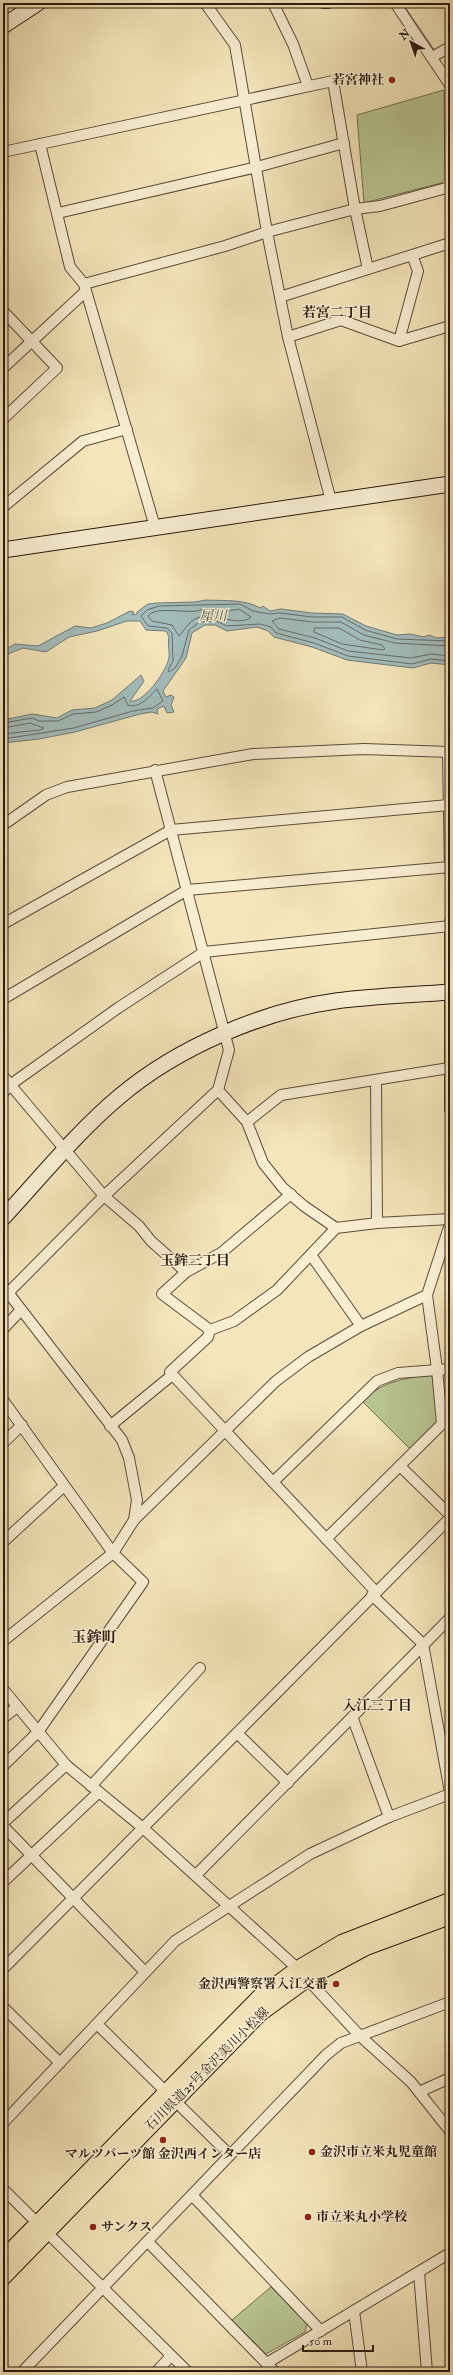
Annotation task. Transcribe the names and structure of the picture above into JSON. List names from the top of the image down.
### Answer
{
  "streets": {
    "main road": ["石川県道25号金沢美川小松線"]
  },
  "districts": [
    "若宮二丁目",
    "玉鉾三丁目",
    "玉鉾町",
    "入江三丁目"
  ],
  "water": ["犀川"],
  "places": [
    "若宮神社",
    "金沢西警察署入江交番",
    "マルツパーツ館 金沢西インター店",
    "金沢市立米丸児童館",
    "市立米丸小学校",
    "サンクス"
  ],
  "scale_bar": "50 m",
  "north": "top left"
}
